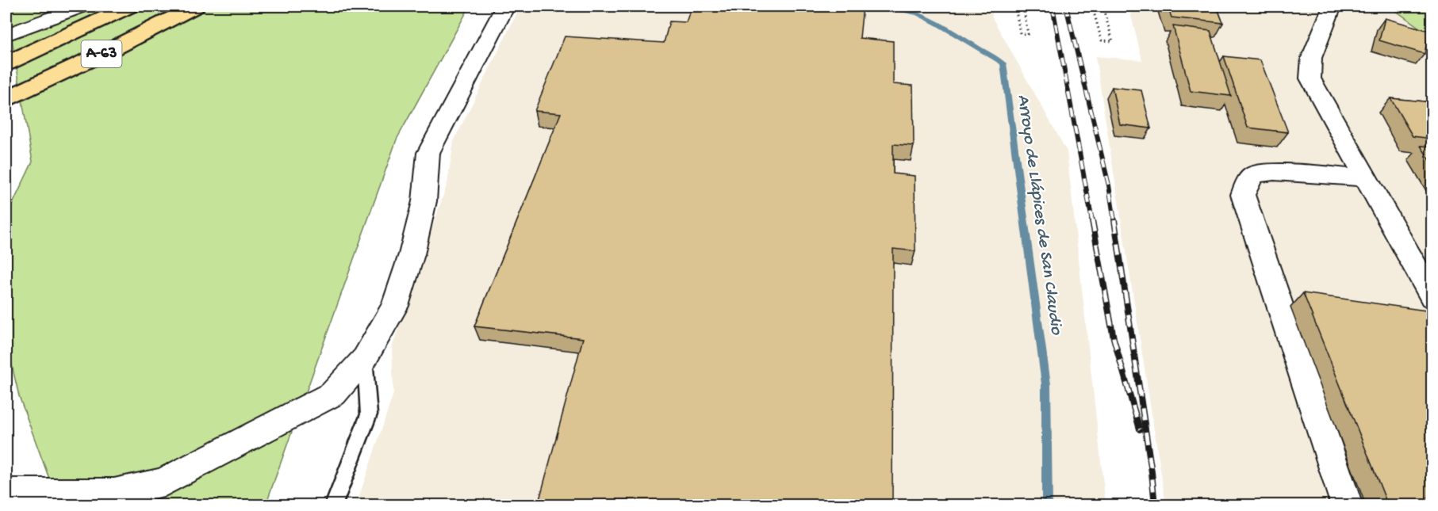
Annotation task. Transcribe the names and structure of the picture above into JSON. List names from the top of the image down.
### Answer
{
  "streets": {
    "highway": ["A-63"]
  },
  "water": ["Arroyo de Llápices de San Claudio"]
}
